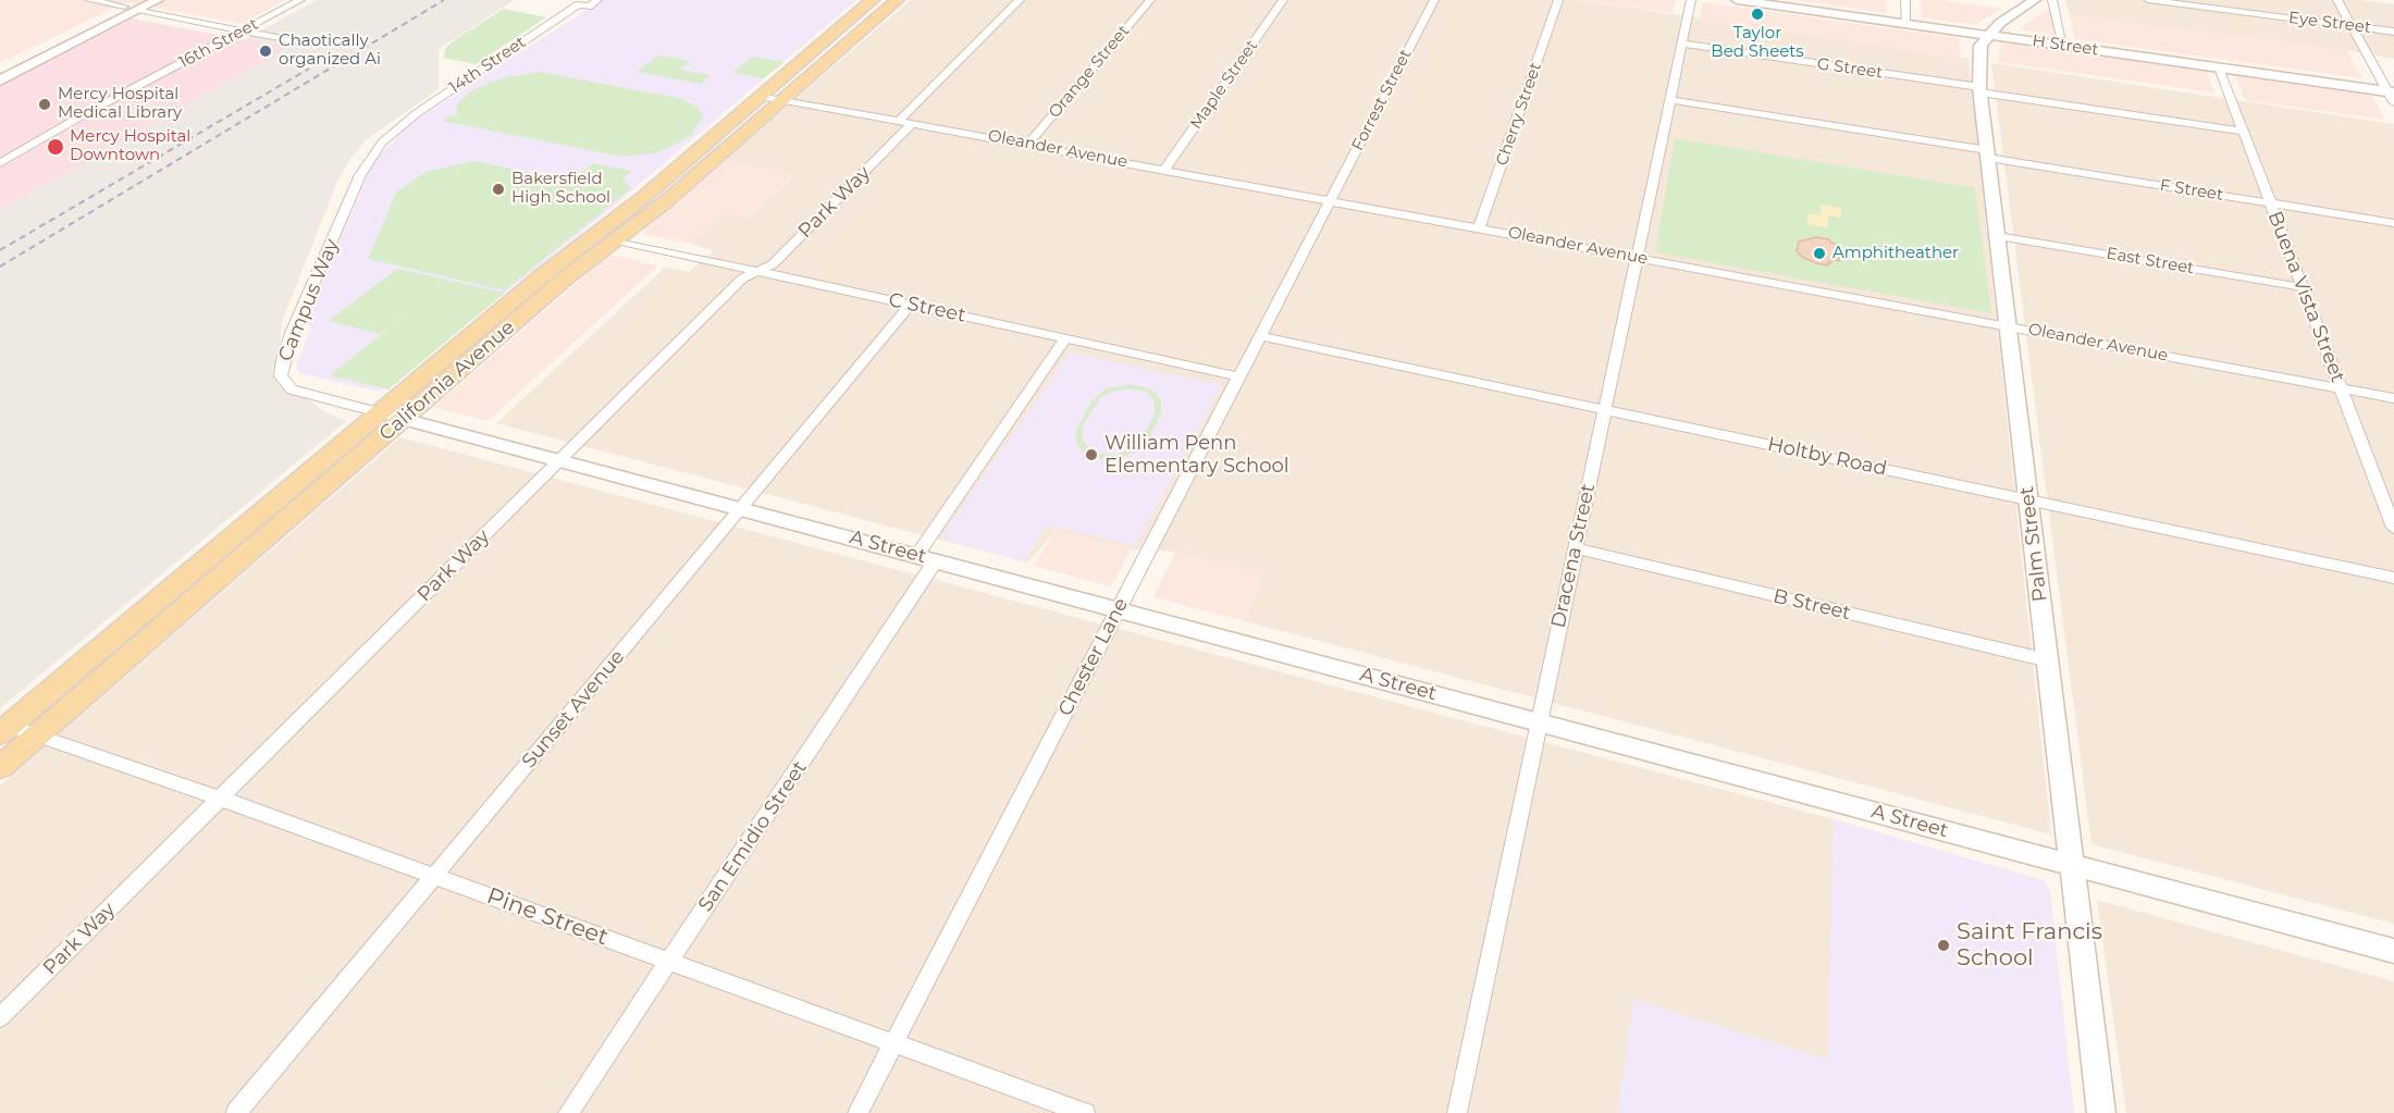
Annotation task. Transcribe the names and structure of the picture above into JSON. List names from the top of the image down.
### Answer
{
  "streets": {
    "main road": ["California Avenue"],
    "street": [
      "Eye Street",
      "16th Street",
      "H Street",
      "14th Street",
      "G Street",
      "Orange Street",
      "Maple Street",
      "Forrest Street",
      "Cherry Street",
      "Oleander Avenue",
      "F Street",
      "Park Way",
      "East Street",
      "Buena Vista Street",
      "Campus Way",
      "C Street",
      "Holtby Road",
      "Palm Street",
      "A Street",
      "Dracena Street",
      "B Street",
      "Chester Lane",
      "Sunset Avenue",
      "San Emidio Street",
      "Pine Street"
    ]
  },
  "crossings": [
    ["H Street", "Buena Vista Street"],
    ["H Street", "Palm Street"],
    ["14th Street", "Campus Way"],
    ["G Street", "Buena Vista Street"],
    ["G Street", "Palm Street"],
    ["G Street", "Dracena Street"],
    ["Orange Street", "Oleander Avenue"],
    ["Maple Street", "Oleander Avenue"],
    ["Forrest Street", "Oleander Avenue"],
    ["Forrest Street", "Chester Lane"],
    ["Cherry Street", "Oleander Avenue"],
    ["Oleander Avenue", "Park Way"],
    ["Oleander Avenue", "Buena Vista Street"],
    ["Oleander Avenue", "California Avenue"],
    ["Oleander Avenue", "Palm Street"],
    ["Oleander Avenue", "Dracena Street"],
    ["Oleander Avenue", "Chester Lane"],
    ["F Street", "Buena Vista Street"],
    ["F Street", "Palm Street"],
    ["F Street", "Dracena Street"],
    ["Park Way", "C Street"],
    ["Park Way", "A Street"],
    ["Park Way", "Pine Street"],
    ["East Street", "Buena Vista Street"],
    ["East Street", "Palm Street"],
    ["Campus Way", "California Avenue"],
    ["Campus Way", "A Street"],
    ["C Street", "California Avenue"],
    ["C Street", "Chester Lane"],
    ["C Street", "Sunset Avenue"],
    ["C Street", "San Emidio Street"],
    ["California Avenue", "A Street"],
    ["California Avenue", "Pine Street"],
    ["Holtby Road", "Palm Street"],
    ["Holtby Road", "Dracena Street"],
    ["Holtby Road", "Chester Lane"],
    ["Palm Street", "A Street"],
    ["Palm Street", "B Street"],
    ["A Street", "Dracena Street"],
    ["A Street", "Chester Lane"],
    ["A Street", "Sunset Avenue"],
    ["A Street", "San Emidio Street"],
    ["Dracena Street", "B Street"],
    ["Chester Lane", "Pine Street"],
    ["Sunset Avenue", "Pine Street"],
    ["San Emidio Street", "Pine Street"]
  ],
  "places": [
    "Taylor Bed Sheets",
    "Chaotically organized Ai",
    "Mercy Hospital Medical Library",
    "Mercy Hospital Downtown",
    "Bakersfield High School",
    "Amphitheather",
    "William Penn Elementary School",
    "Saint Francis School"
  ]
}
